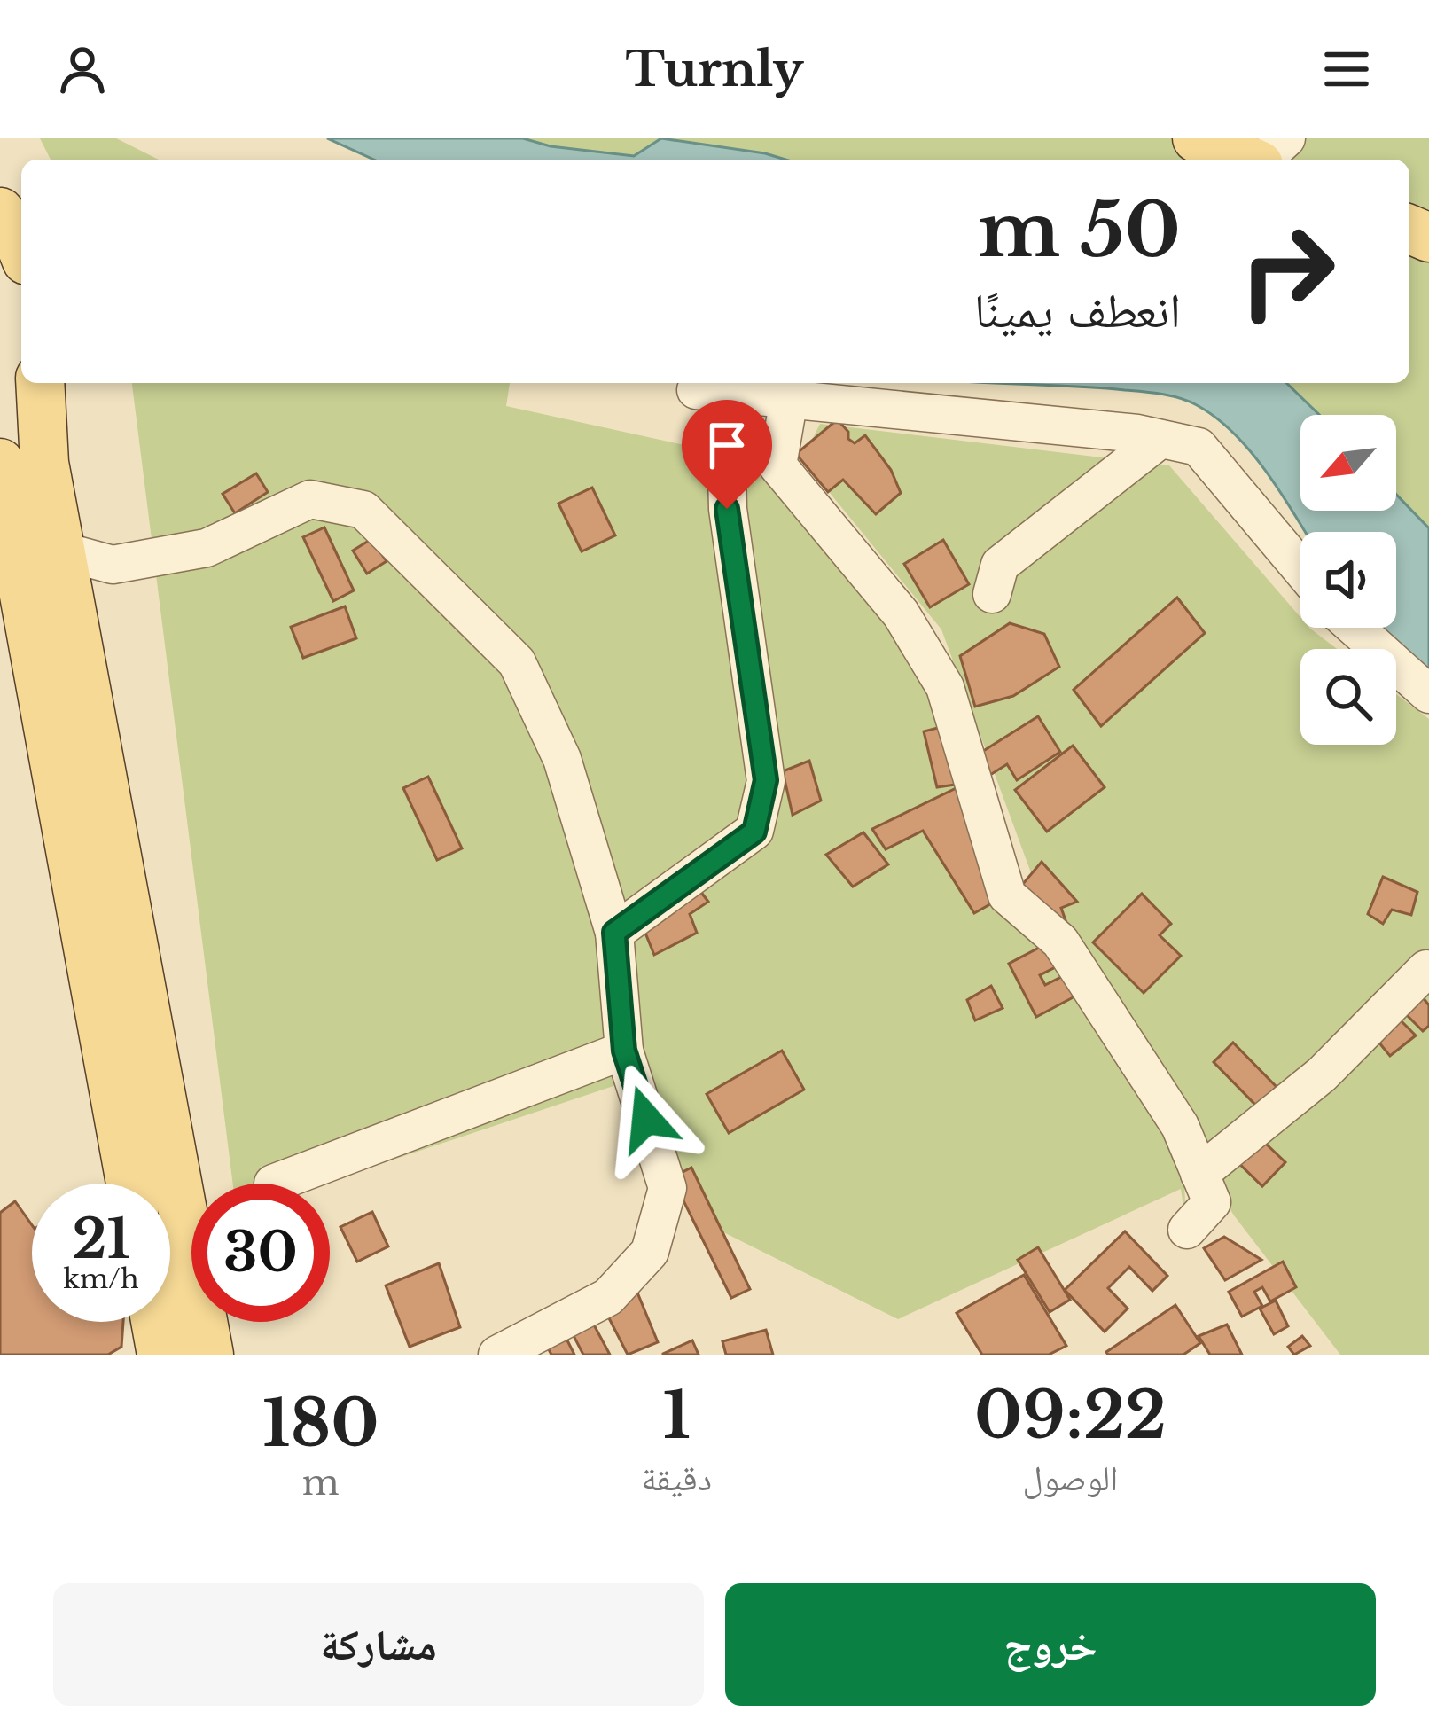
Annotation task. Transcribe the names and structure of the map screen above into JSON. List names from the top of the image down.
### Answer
{
  "north": "bottom left",
  "page": {
    "header": "Turnly",
    "turn": ["50 m", "انعطف يمينًا"],
    "speed": "21 km/h",
    "limit": "30",
    "eta": [
      "09:22",
      "الوصول",
      "1",
      "دقيقة",
      "180",
      "m"
    ],
    "buttons": ["خروج", "مشاركة"]
  }
}
